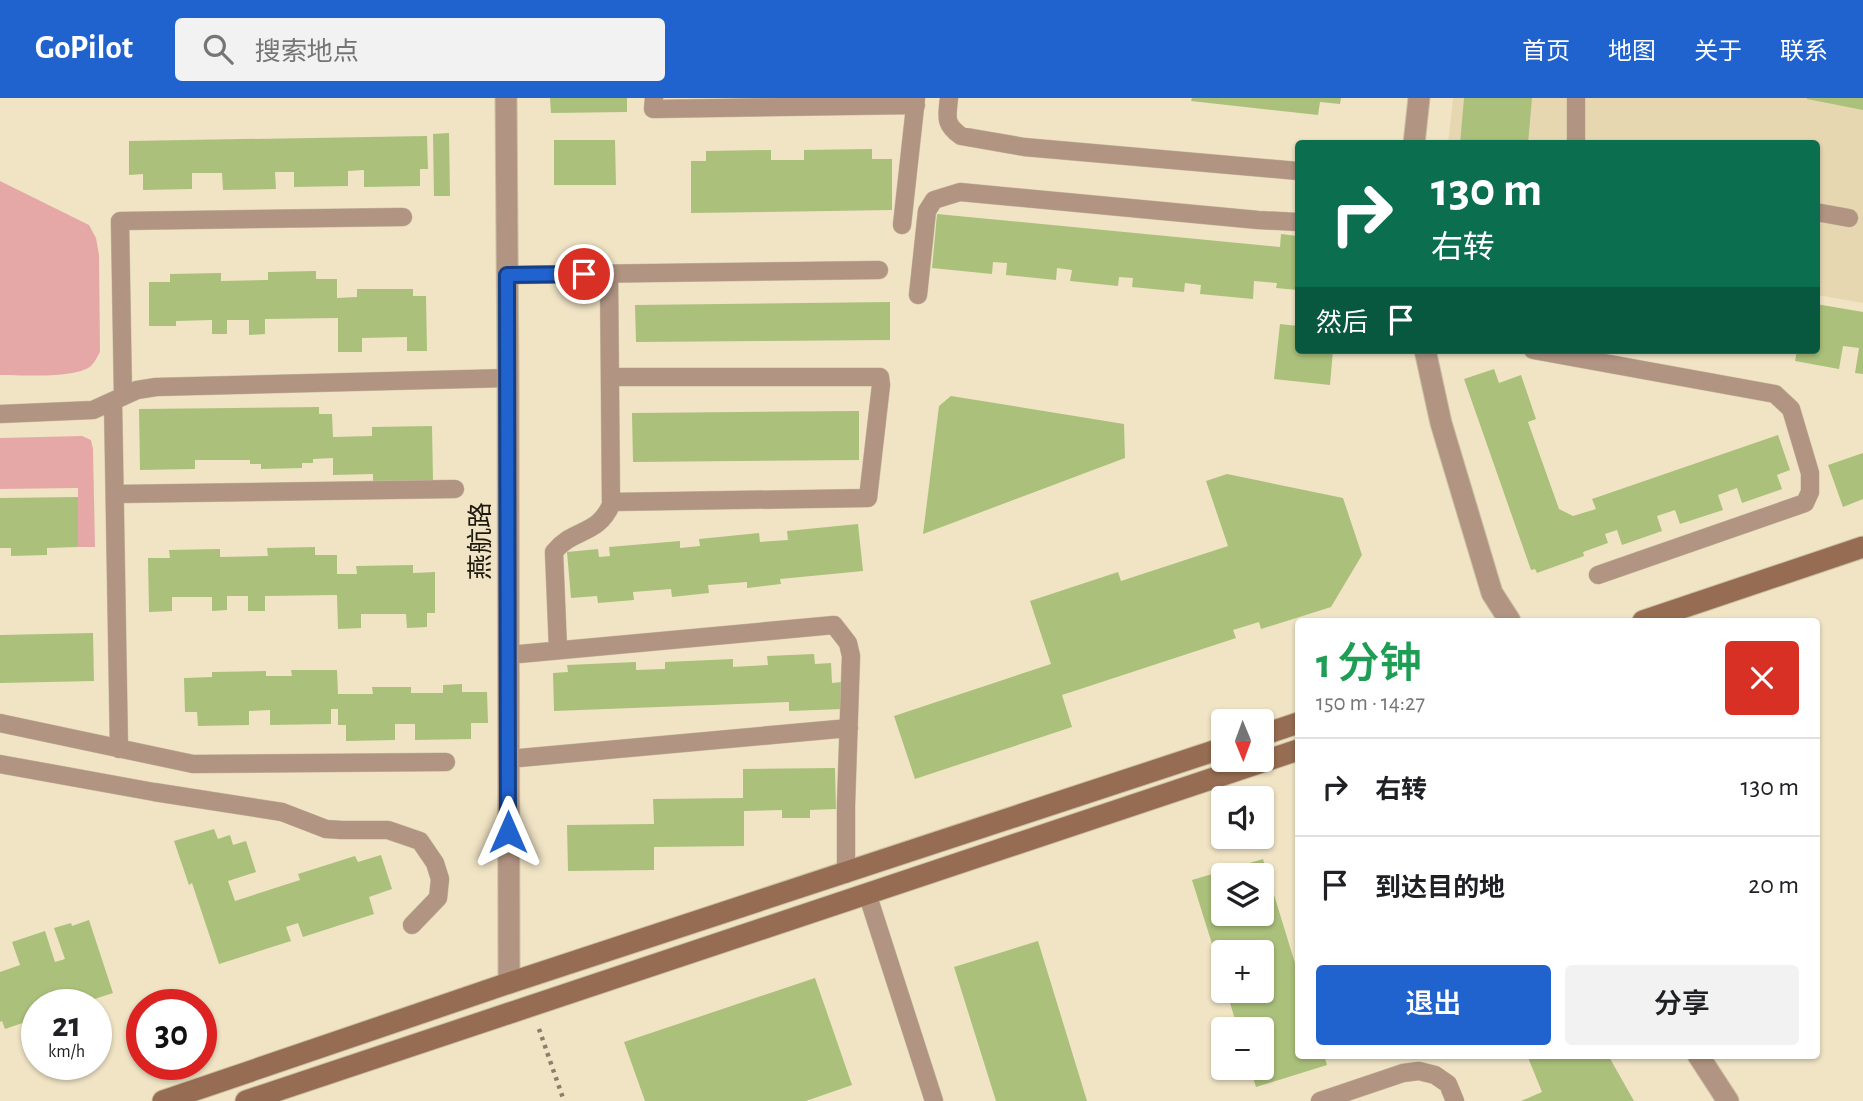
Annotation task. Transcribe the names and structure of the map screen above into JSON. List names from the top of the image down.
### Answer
{
  "streets": {
    "street": ["燕航路"]
  },
  "north": "bottom",
  "page": {
    "header": "GoPilot",
    "search": "搜索地点",
    "nav": [
      "首页",
      "地图",
      "关于",
      "联系"
    ],
    "turn": ["130 m", "右转"],
    "then": "然后",
    "heading": ["1 分钟", "150 m · 14:27"],
    "map_buttons": ["+", "−"],
    "list": [
      {
        "name": "右转",
        "value": "130 m"
      },
      {
        "name": "到达目的地",
        "value": "20 m"
      }
    ],
    "buttons": ["退出", "分享"],
    "speed": "21 km/h",
    "limit": "30"
  }
}
